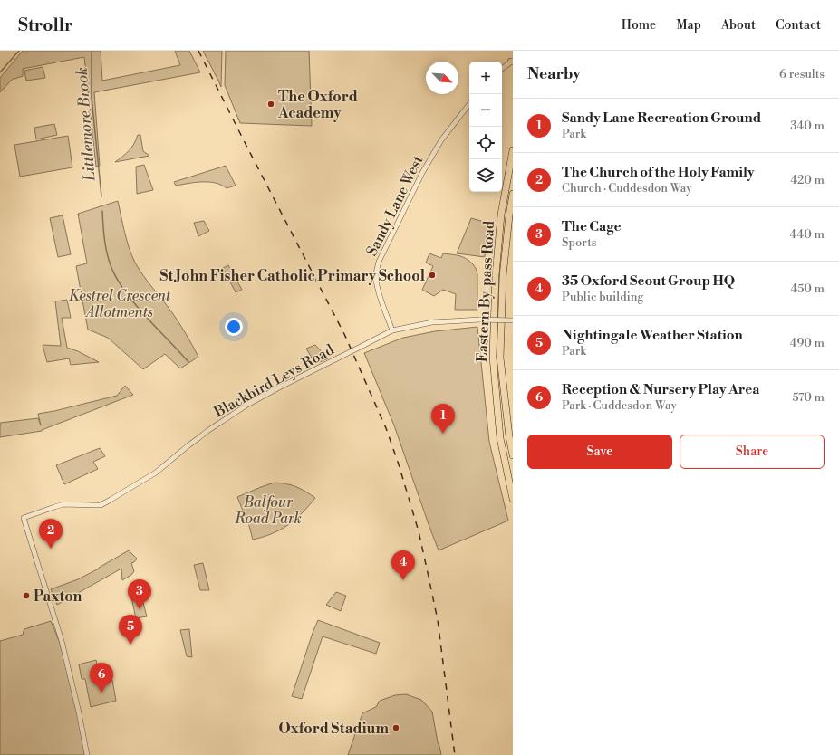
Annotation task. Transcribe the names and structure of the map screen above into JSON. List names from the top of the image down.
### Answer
{
  "streets": {
    "highway": ["Eastern By-pass Road"],
    "street": ["Sandy Lane West", "Blackbird Leys Road"]
  },
  "crossings": [
    ["Sandy Lane West", "Blackbird Leys Road"]
  ],
  "water": ["Littlemore Brook"],
  "parks": ["Kestrel Crescent Allotments", "Balfour Road Park"],
  "places": [
    "The Oxford Academy",
    "St John Fisher Catholic Primary School",
    "Paxton",
    "Oxford Stadium"
  ],
  "north": "bottom right",
  "page": {
    "header": "Strollr",
    "nav": [
      "Home",
      "Map",
      "About",
      "Contact"
    ],
    "heading": ["Nearby", "6 results"],
    "map_buttons": ["+", "−"],
    "list": [
      {
        "mark": "1",
        "name": "Sandy Lane Recreation Ground",
        "note": "Park",
        "value": "340 m"
      },
      {
        "mark": "2",
        "name": "The Church of the Holy Family",
        "note": "Church · Cuddesdon Way",
        "value": "420 m"
      },
      {
        "mark": "3",
        "name": "The Cage",
        "note": "Sports",
        "value": "440 m"
      },
      {
        "mark": "4",
        "name": "35 Oxford Scout Group HQ",
        "note": "Public building",
        "value": "450 m"
      },
      {
        "mark": "5",
        "name": "Nightingale Weather Station",
        "note": "Park",
        "value": "490 m"
      },
      {
        "mark": "6",
        "name": "Reception & Nursery Play Area",
        "note": "Park · Cuddesdon Way",
        "value": "570 m"
      }
    ],
    "pins": [
      "1",
      "2",
      "4",
      "3",
      "5",
      "6"
    ],
    "buttons": ["Save", "Share"]
  }
}
